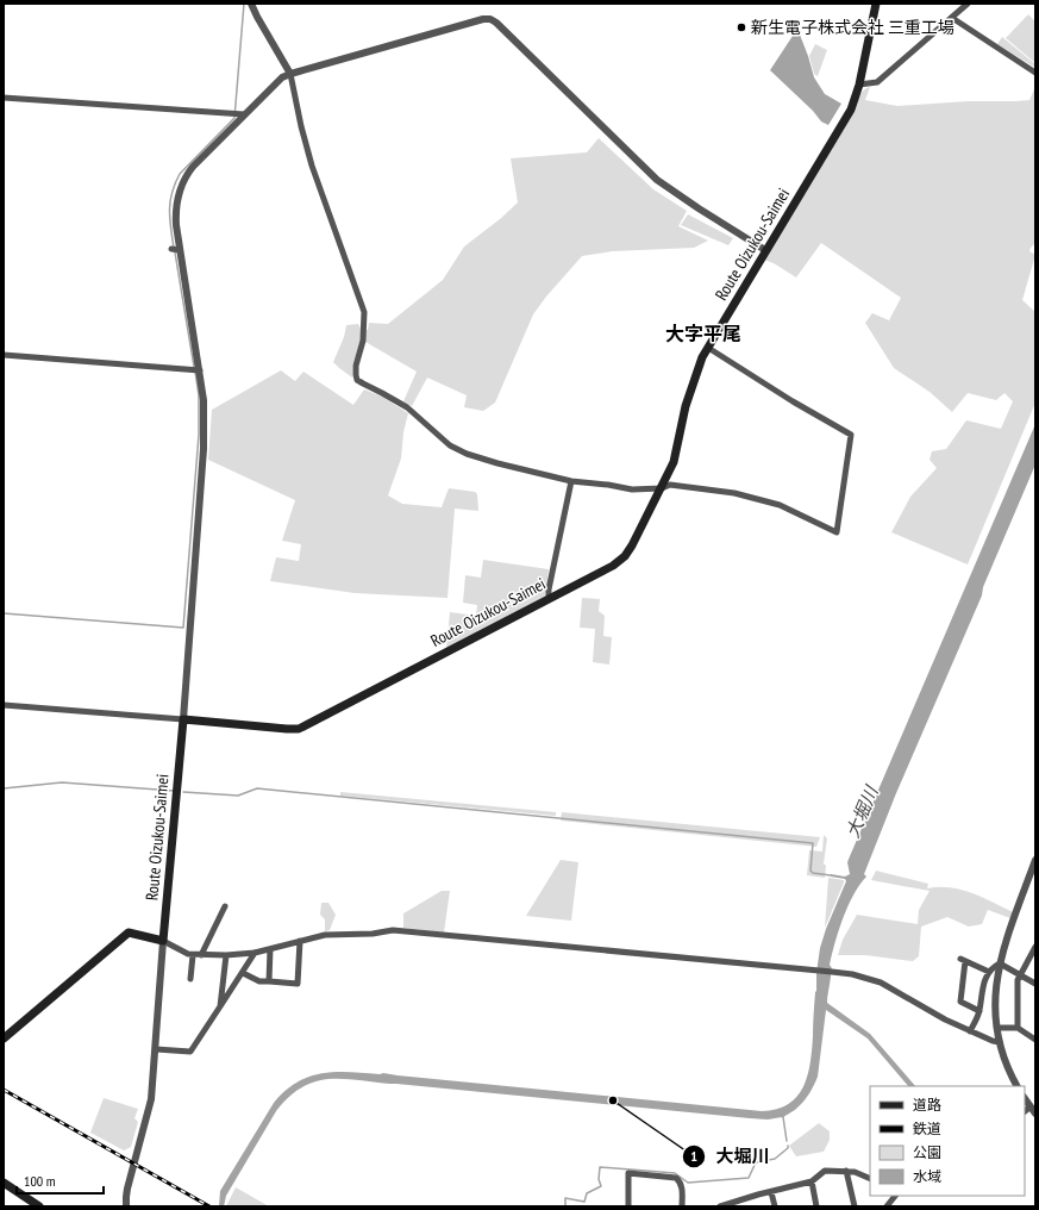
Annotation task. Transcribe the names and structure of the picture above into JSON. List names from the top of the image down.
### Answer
{
  "streets": {
    "main road": ["Route Oizukou-Saimei"]
  },
  "districts": ["大字平尾"],
  "water": ["大堀川"],
  "places": ["新生電子株式会社 三重工場", "大堀川"],
  "legend": [
    "道路",
    "鉄道",
    "公園",
    "水域"
  ],
  "scale_bar": "100 m"
}
